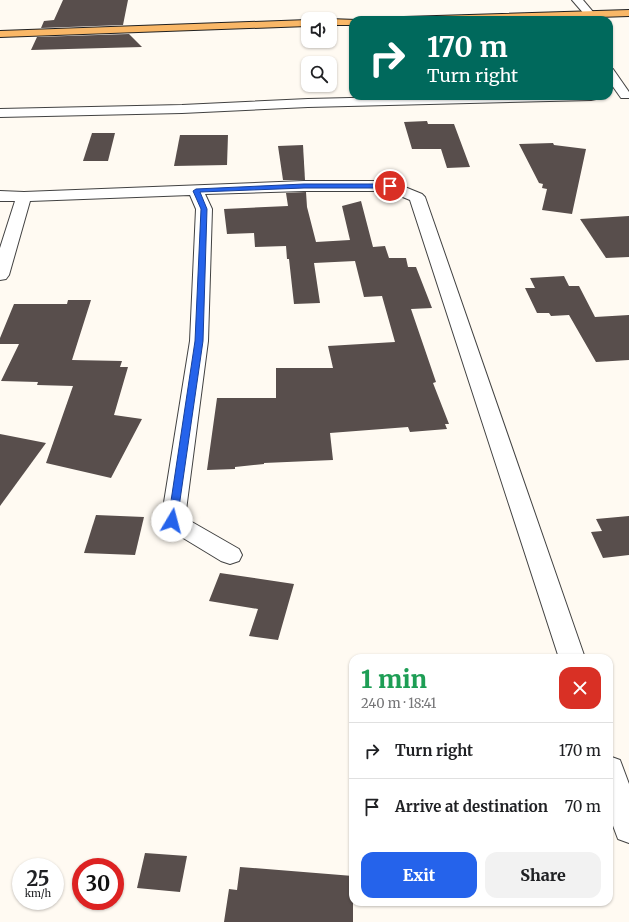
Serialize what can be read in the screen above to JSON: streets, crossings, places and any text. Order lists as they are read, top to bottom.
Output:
{
  "page": {
    "turn": ["170 m", "Turn right"],
    "heading": ["1 min", "240 m · 18:41"],
    "list": [
      {
        "name": "Turn right",
        "value": "170 m"
      },
      {
        "name": "Arrive at destination",
        "value": "70 m"
      }
    ],
    "buttons": ["Exit", "Share"],
    "speed": "25 km/h",
    "limit": "30"
  }
}
